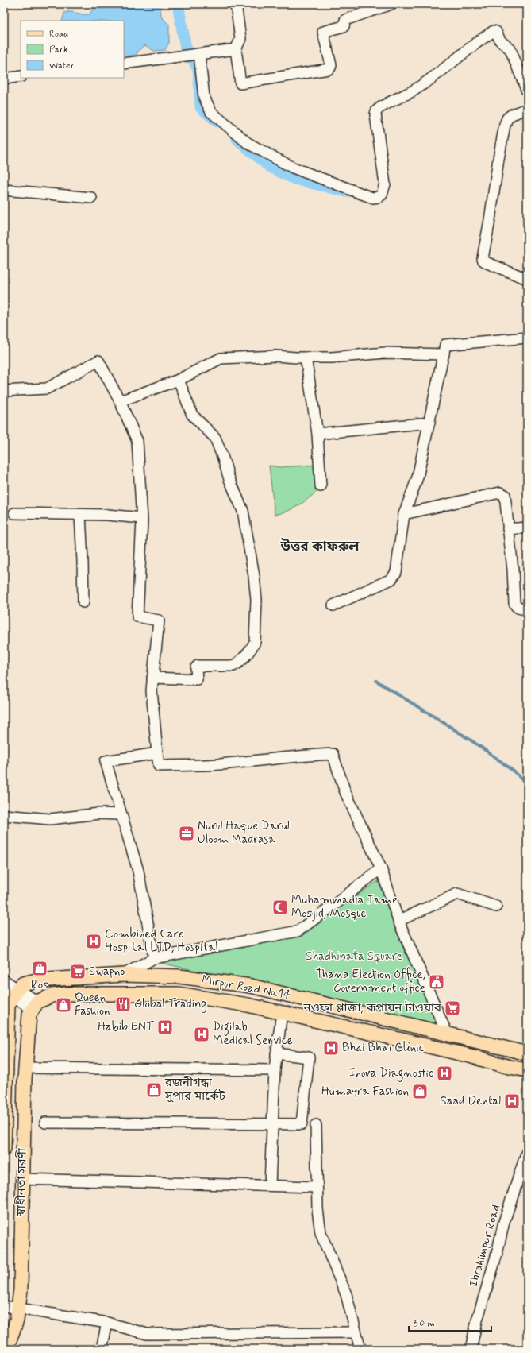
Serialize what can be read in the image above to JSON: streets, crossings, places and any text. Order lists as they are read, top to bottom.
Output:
{
  "streets": {
    "main road": ["Mirpur Road No.14", "স্বাধীনতা সরণী"],
    "street": ["Ibrahimpur Road"]
  },
  "crossings": [
    ["Mirpur Road No.14", "স্বাধীনতা সরণী"]
  ],
  "districts": ["উত্তর কাফরুল"],
  "parks": ["Shadhinata Square"],
  "places": {
    "office": ["Nurul Haque Darul Uloom Madrasa"],
    "mosque": ["Muhammadia Jame Mosjid, Mosque"],
    "hospital": [
      "Combined Care Hospital LTD, Hospital",
      "Habib ENT",
      "Digilab Medical Service",
      "Bhai Bhai Clinic",
      "Inova Diagnostic",
      "Saad Dental"
    ],
    "shop": [
      "Ros",
      "Queen Fashion",
      "রজনীগন্ধা সুপার মার্কেট",
      "Humayra Fashion"
    ],
    "supermarket": ["Swapno", "নওফা প্লাজা, রূপায়ন টাওয়ার"],
    "public building": ["Thana Election Office, Government office"],
    "restaurant": ["Global Trading"]
  },
  "legend": ["Road", "Park", "Water"],
  "scale_bar": "50 m"
}
